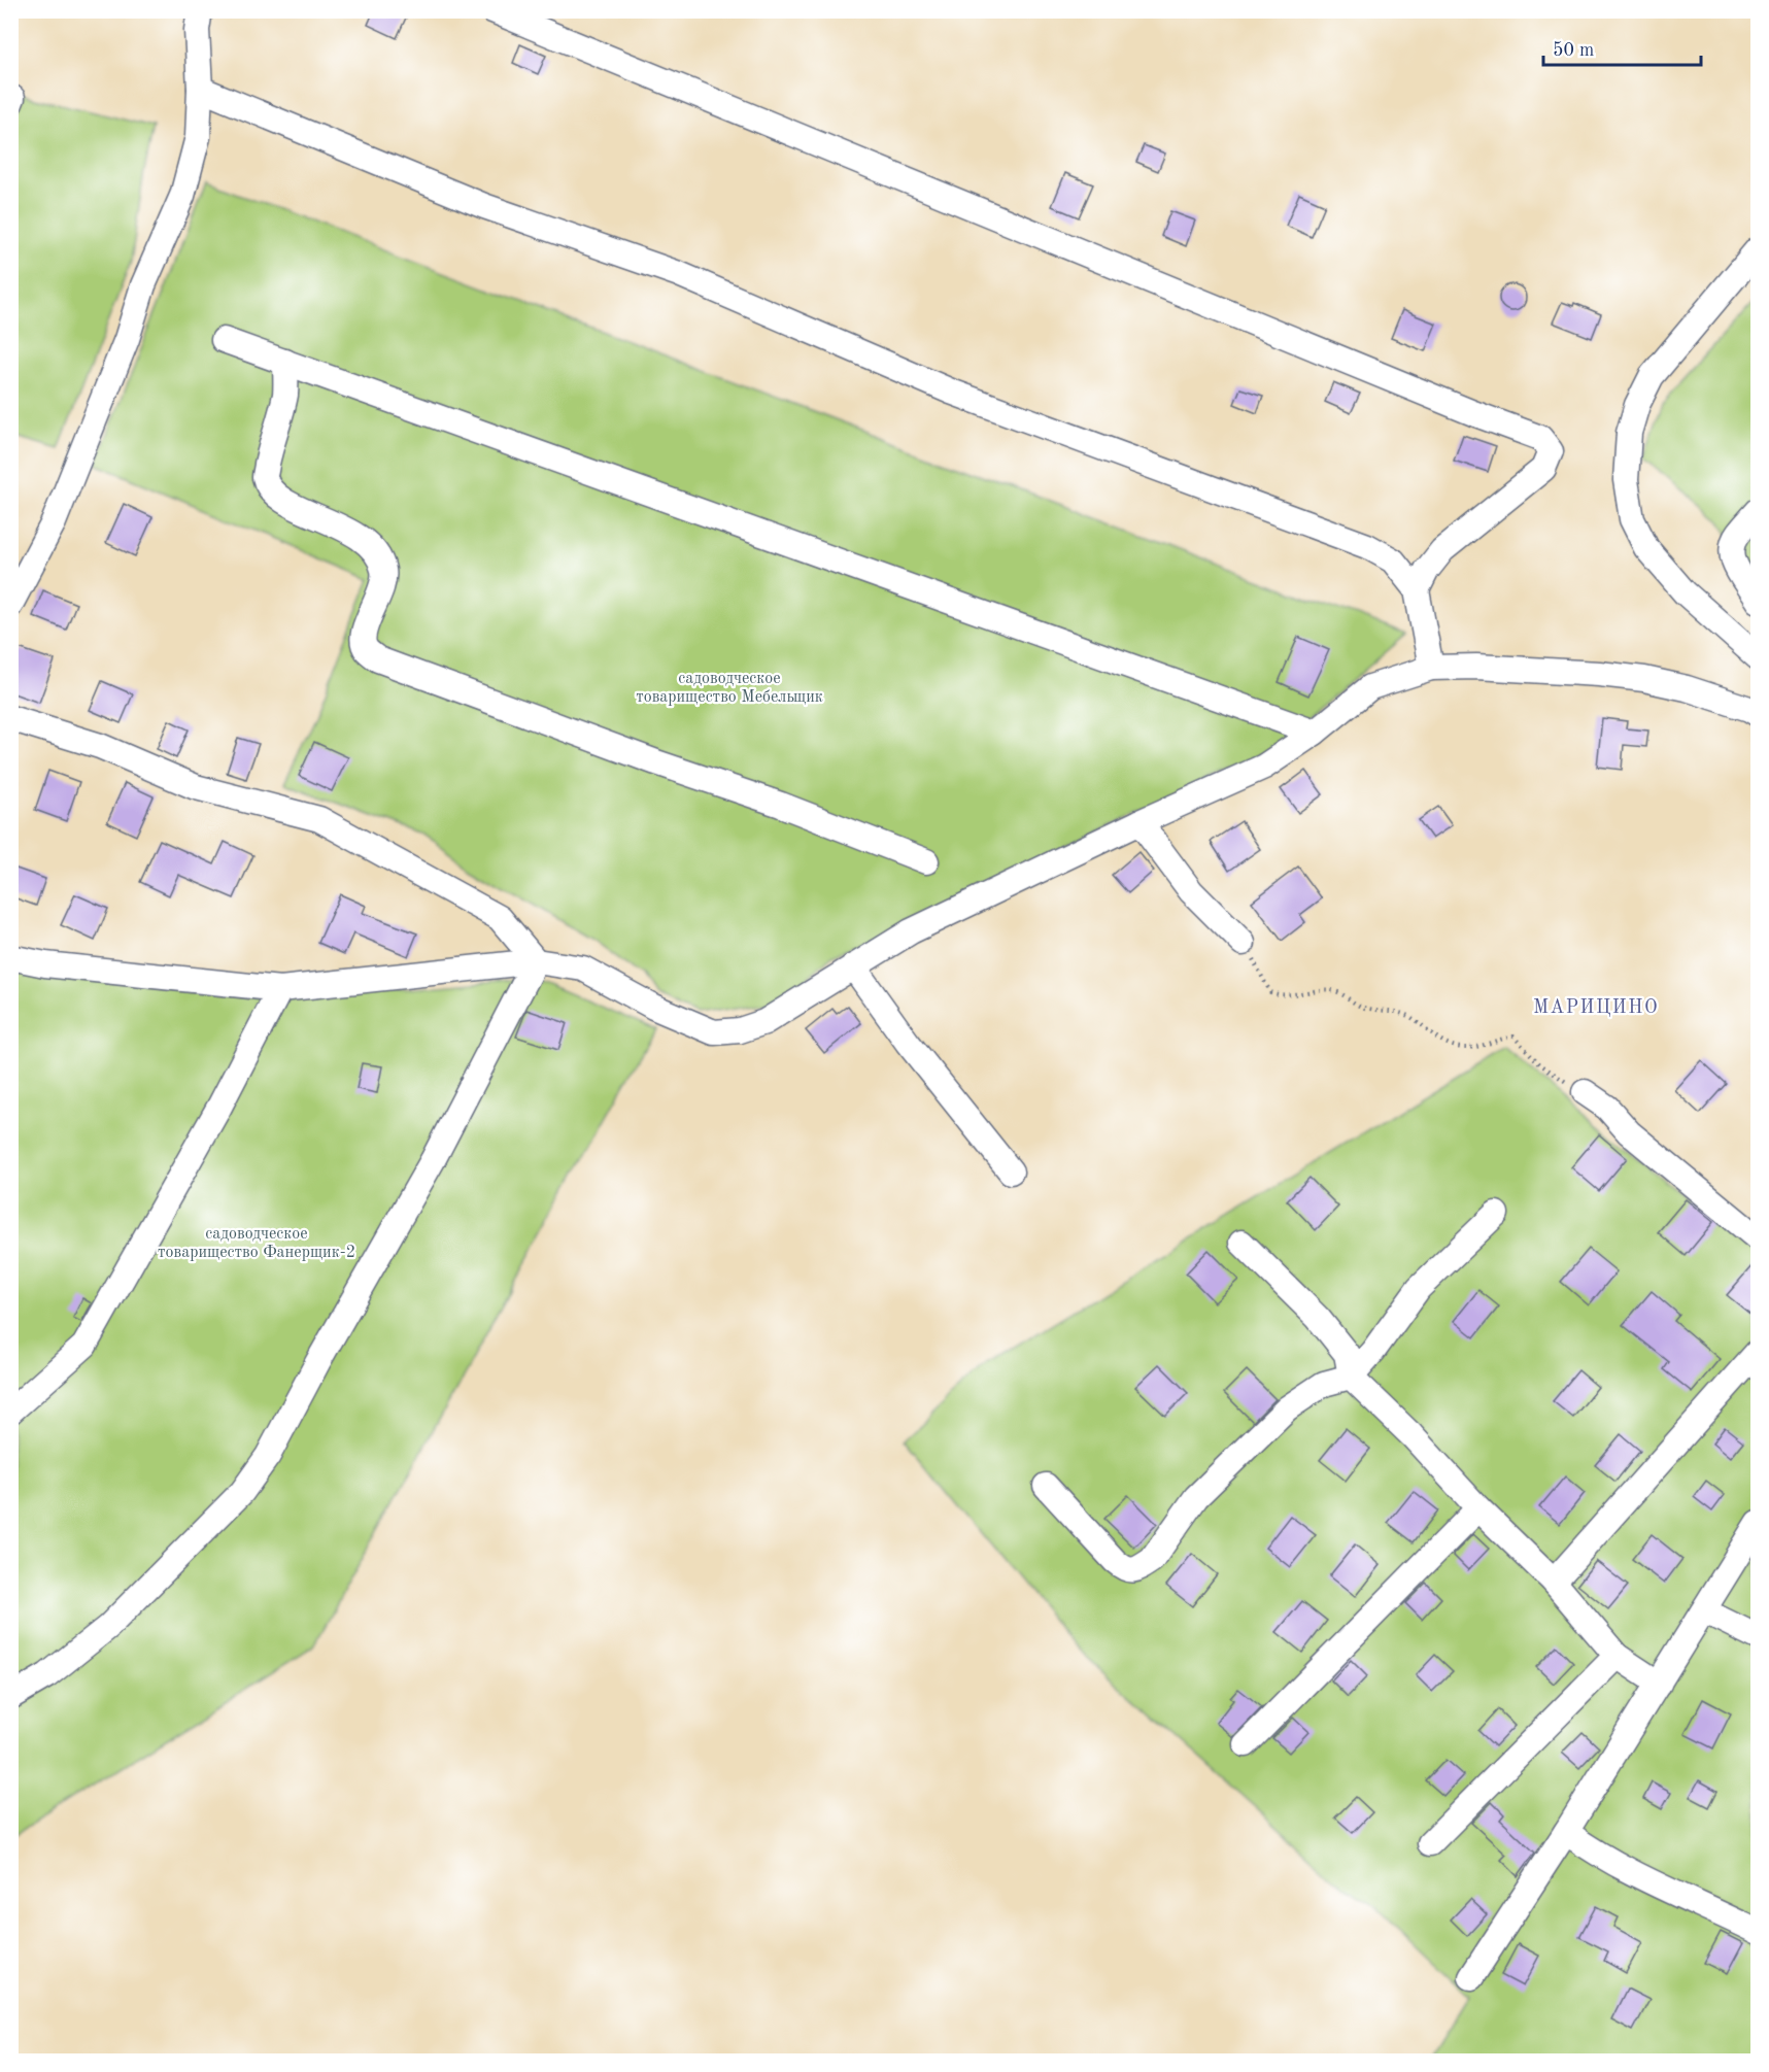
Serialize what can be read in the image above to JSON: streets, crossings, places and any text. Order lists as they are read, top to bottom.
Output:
{
  "districts": ["МАРИЦИНО"],
  "parks": ["садоводческое товарищество Мебельщик", "садоводческое товарищество Фанерщик-2"],
  "scale_bar": "50 m"
}
